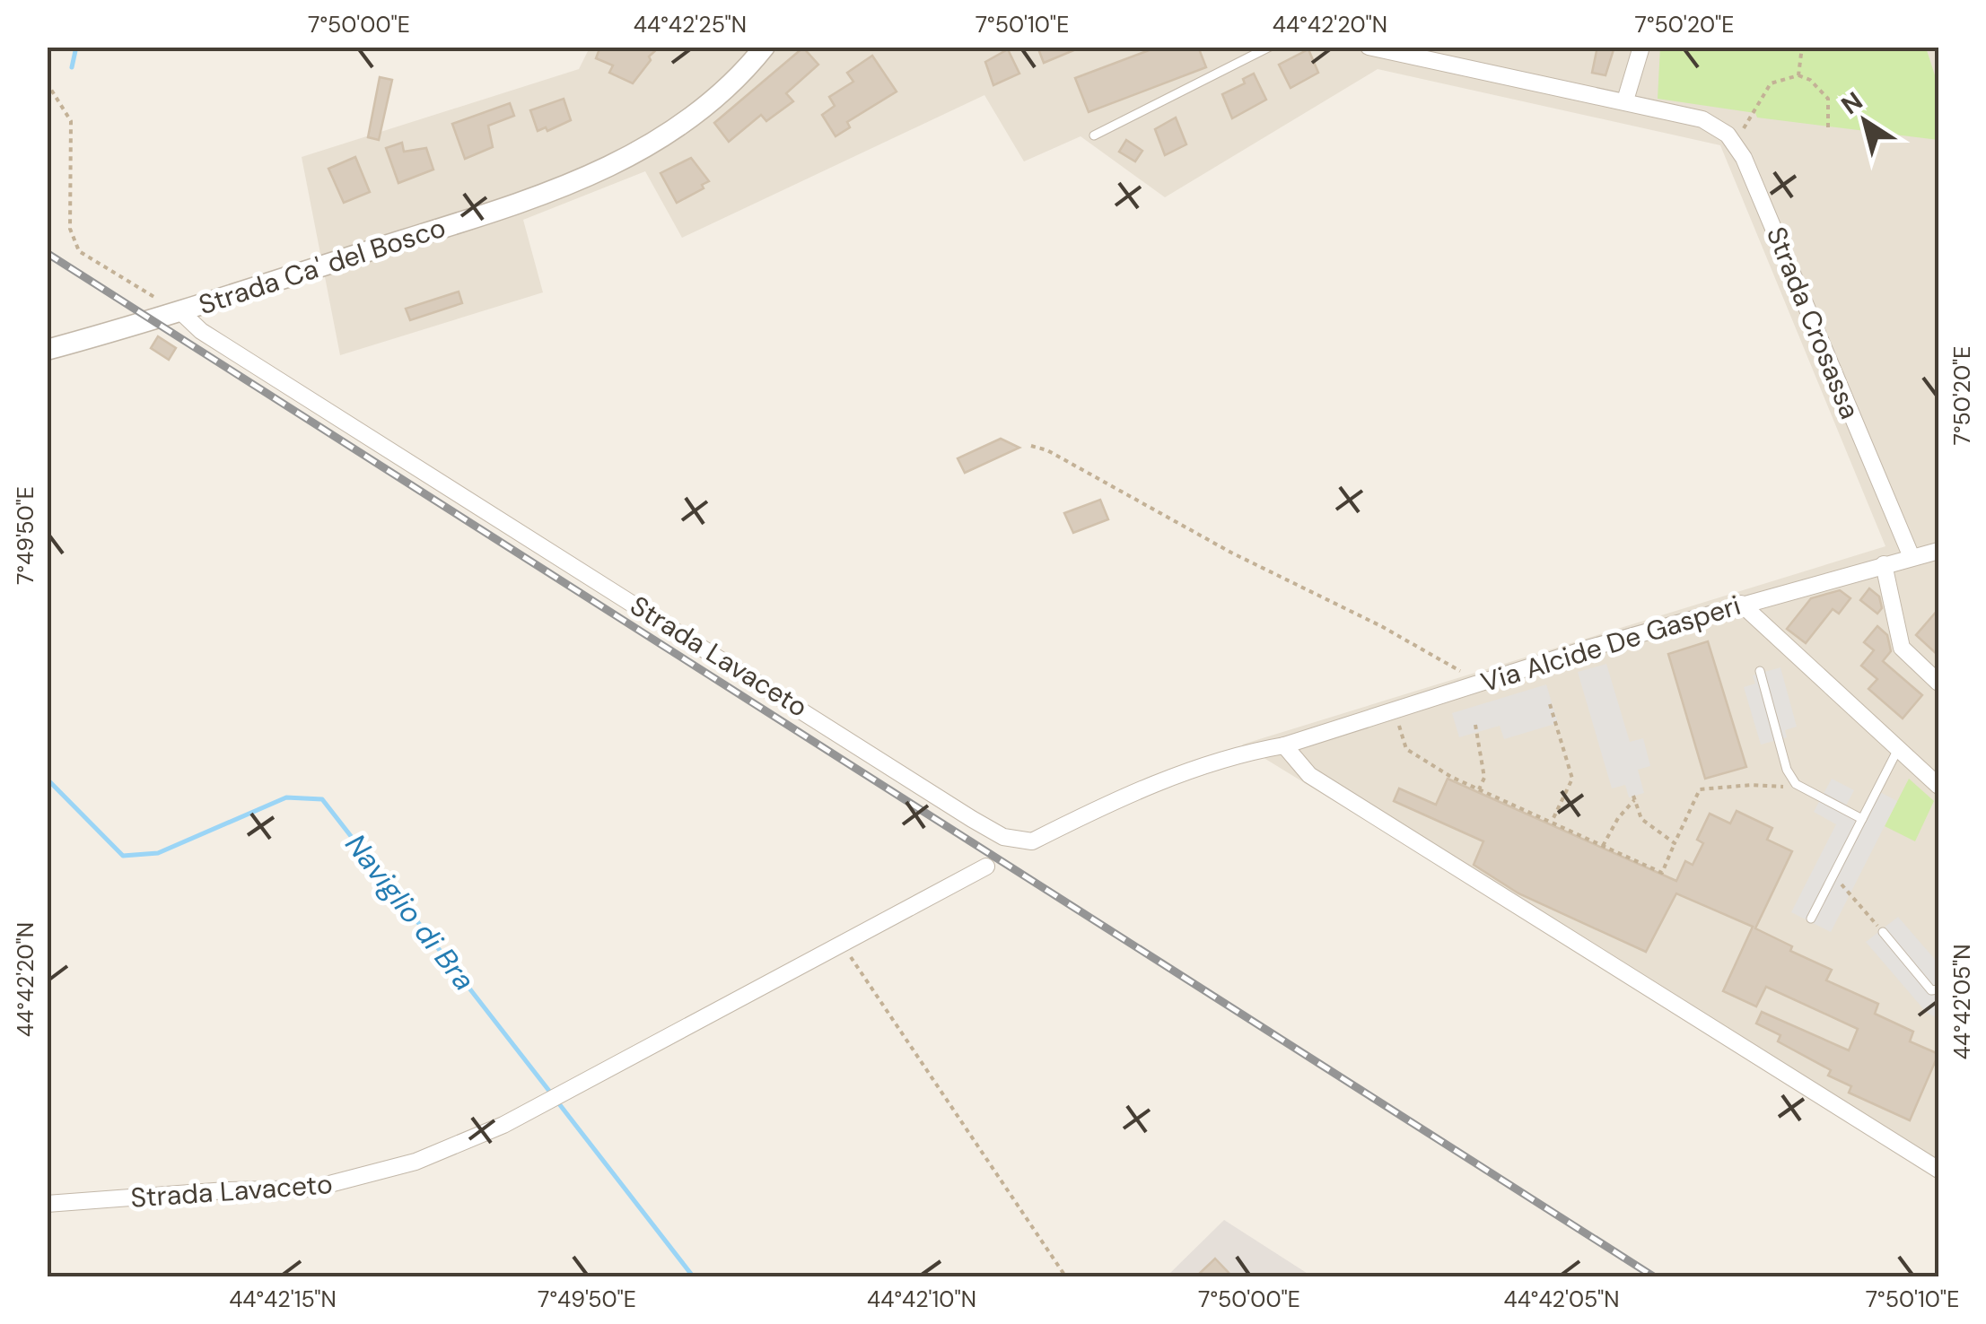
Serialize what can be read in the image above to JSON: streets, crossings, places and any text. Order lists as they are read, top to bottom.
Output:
{
  "streets": {
    "street": [
      "Strada Ca' del Bosco",
      "Strada Crosassa",
      "Via Alcide De Gasperi",
      "Strada Lavaceto"
    ]
  },
  "crossings": [
    ["Strada Ca' del Bosco", "Strada Lavaceto"],
    ["Strada Crosassa", "Via Alcide De Gasperi"],
    ["Via Alcide De Gasperi", "Strada Lavaceto"]
  ],
  "water": ["Naviglio di Bra"],
  "north": "top left",
  "coordinates": [
    "7°50'00\"E",
    "44°42'25\"N",
    "7°50'10\"E",
    "44°42'20\"N",
    "7°50'20\"E",
    "7°49'50\"E",
    "44°42'05\"N",
    "44°42'15\"N",
    "44°42'10\"N"
  ]
}
